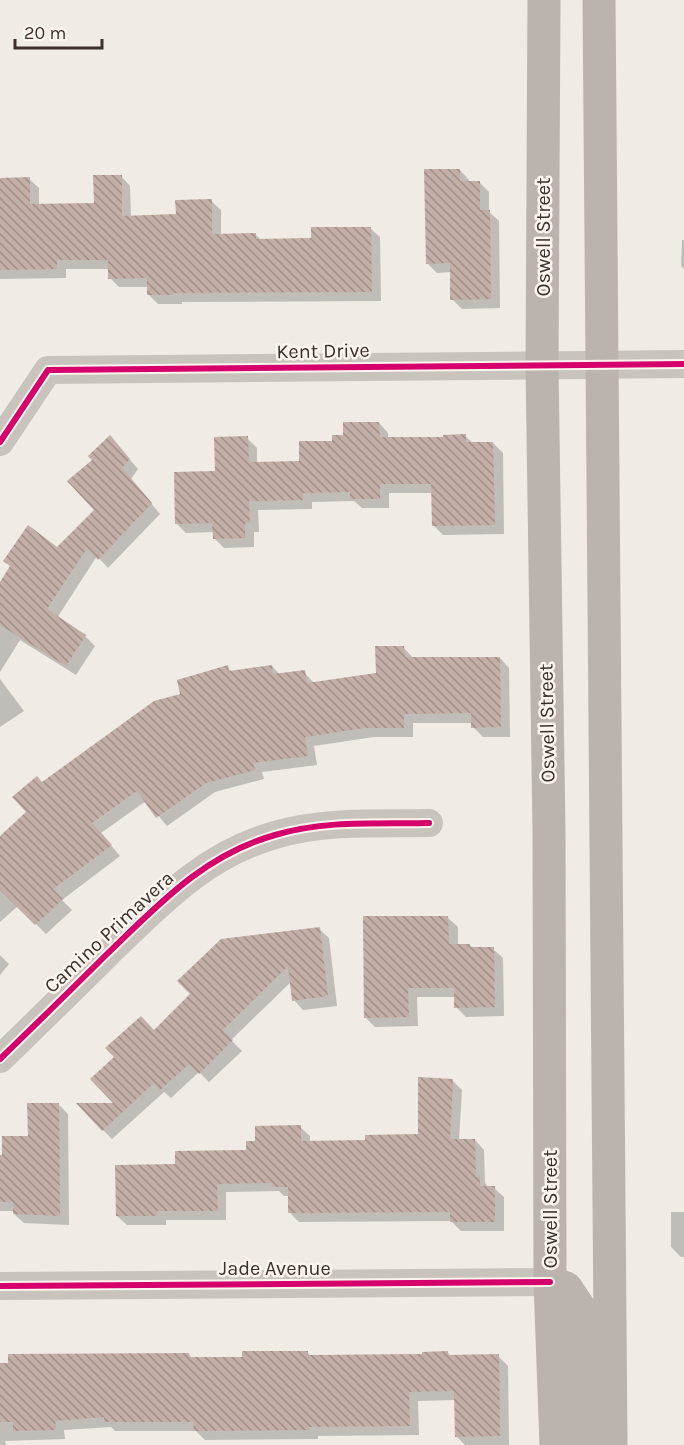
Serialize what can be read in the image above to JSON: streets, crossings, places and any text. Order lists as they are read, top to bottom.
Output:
{
  "streets": {
    "main road": ["Oswell Street"],
    "street": ["Kent Drive", "Camino Primavera", "Jade Avenue"]
  },
  "crossings": [
    ["Oswell Street", "Kent Drive"],
    ["Oswell Street", "Jade Avenue"]
  ],
  "scale_bar": "20 m"
}
